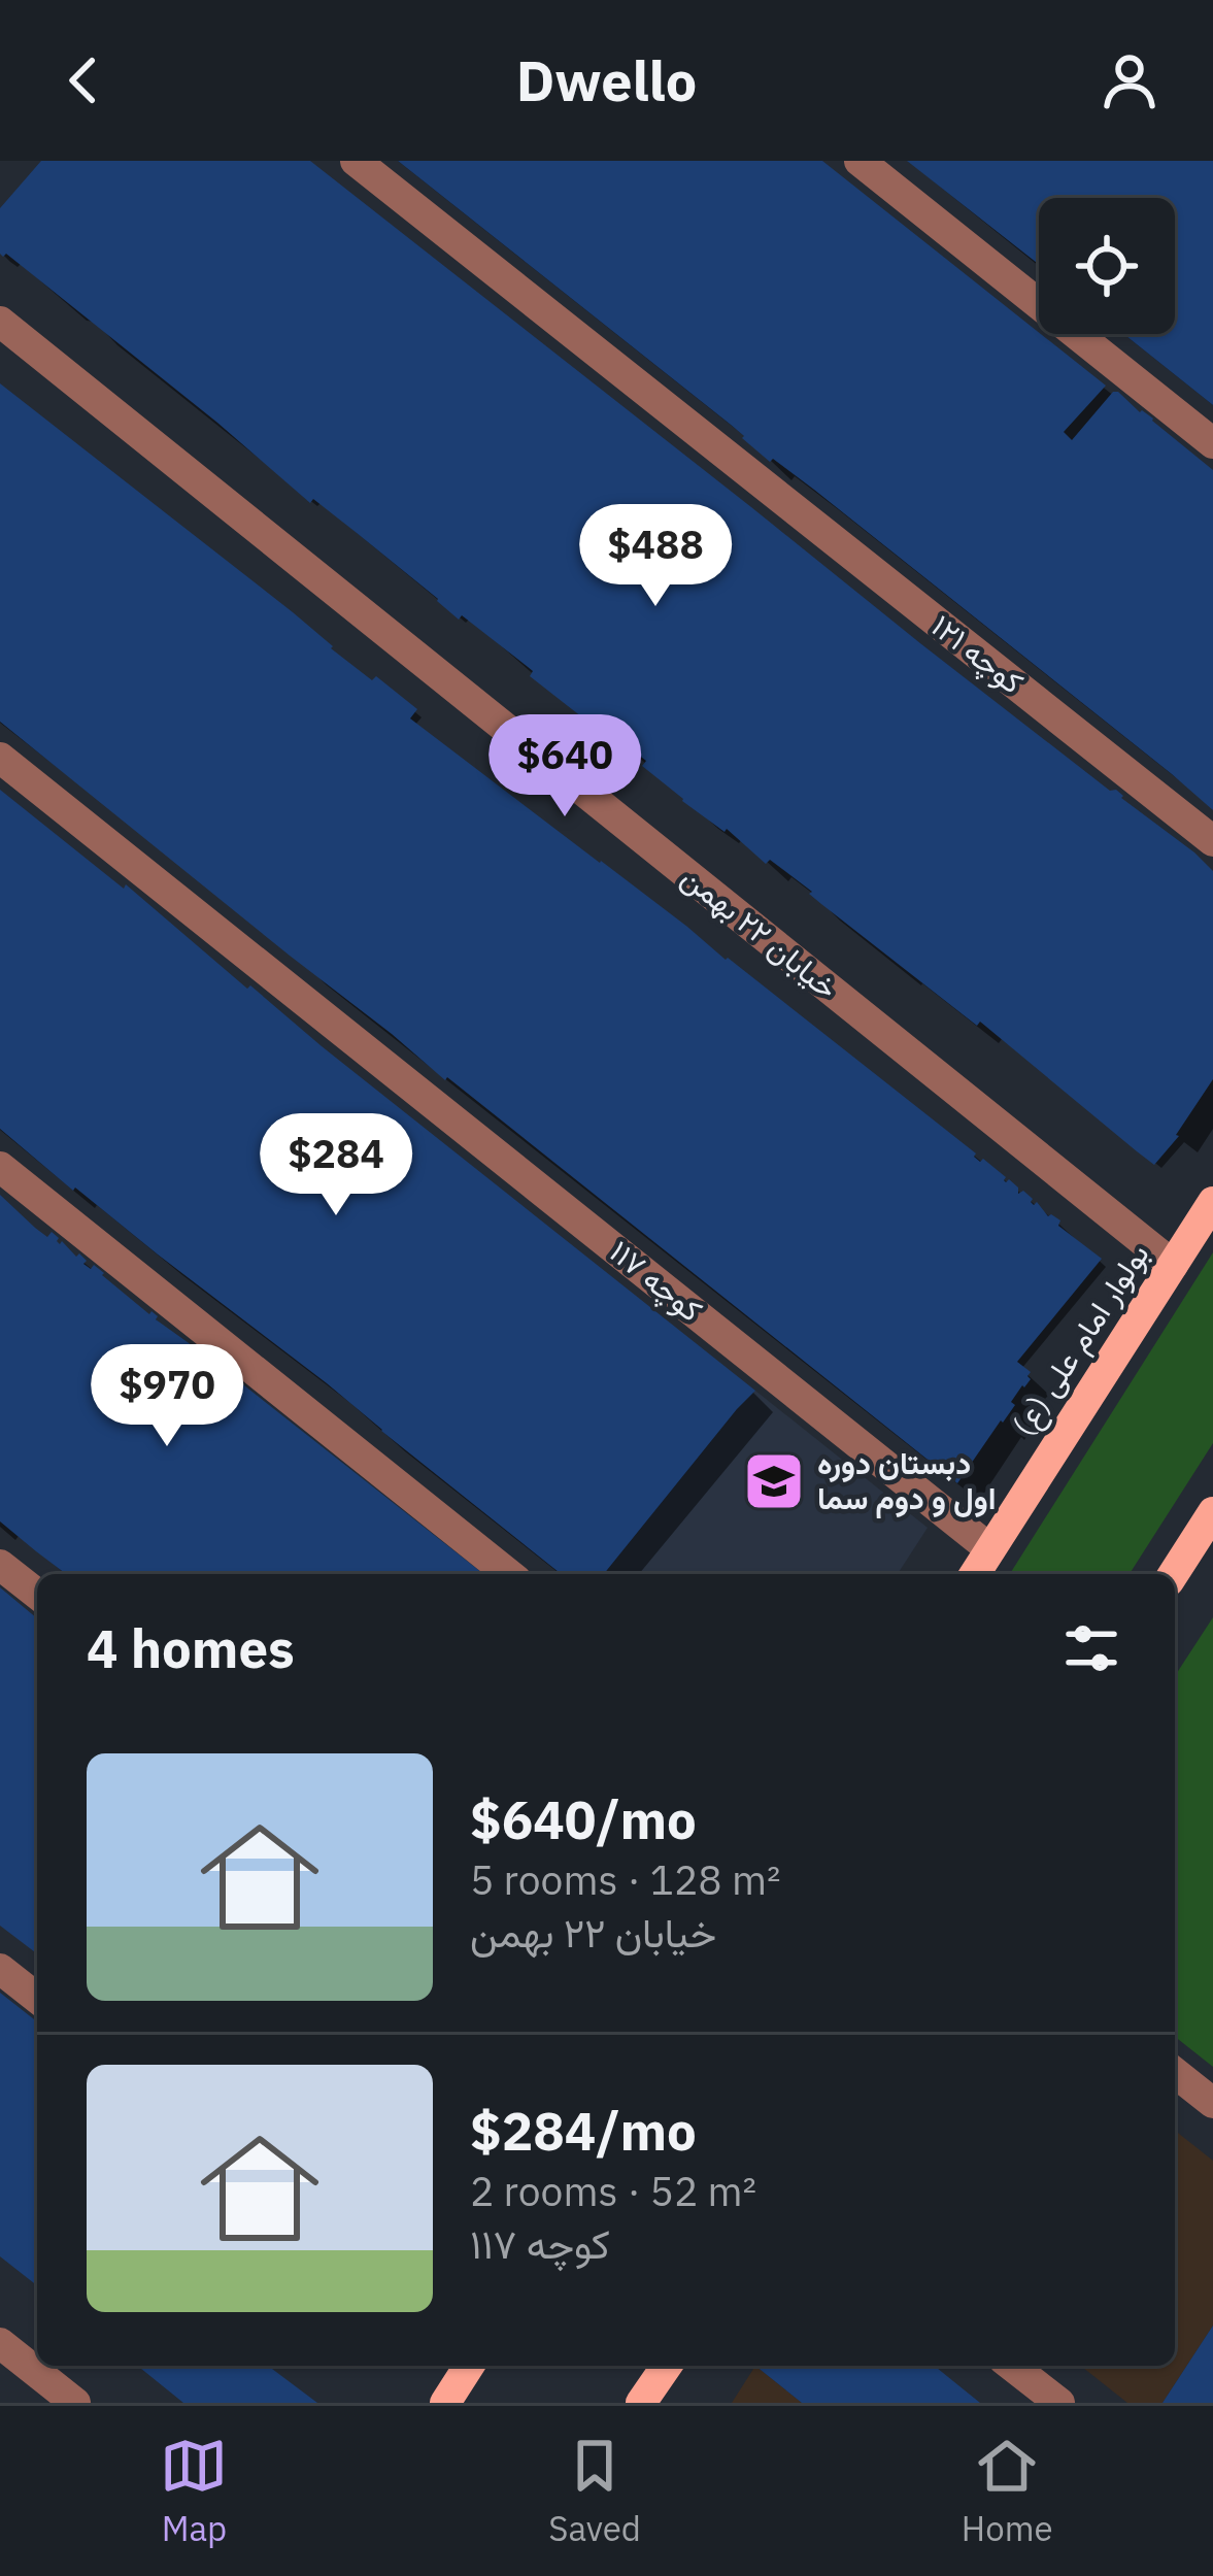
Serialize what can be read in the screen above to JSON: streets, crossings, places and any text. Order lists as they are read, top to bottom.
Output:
{
  "streets": {
    "main road": ["بولوار امام علی (ع)"],
    "street": ["کوچه ۱۲۱", "خیابان ۲۲ بهمن", "کوچه ۱۱۷"]
  },
  "crossings": [
    ["خیابان ۲۲ بهمن", "بولوار امام علی (ع)"],
    ["کوچه ۱۱۷", "بولوار امام علی (ع)"]
  ],
  "places": {
    "school or university": ["دبستان دوره اول و دوم سما"]
  },
  "page": {
    "header": "Dwello",
    "price": [
      "$488",
      "$640",
      "$284",
      "$970"
    ],
    "heading": "4 homes",
    "list": [
      {
        "name": "$640/mo",
        "note": "5 rooms · 128 m² · خیابان ۲۲ بهمن"
      },
      {
        "name": "$284/mo",
        "note": "2 rooms · 52 m² · کوچه ۱۱۷"
      }
    ],
    "tabs": ["Map", "Saved", "Home"]
  }
}
